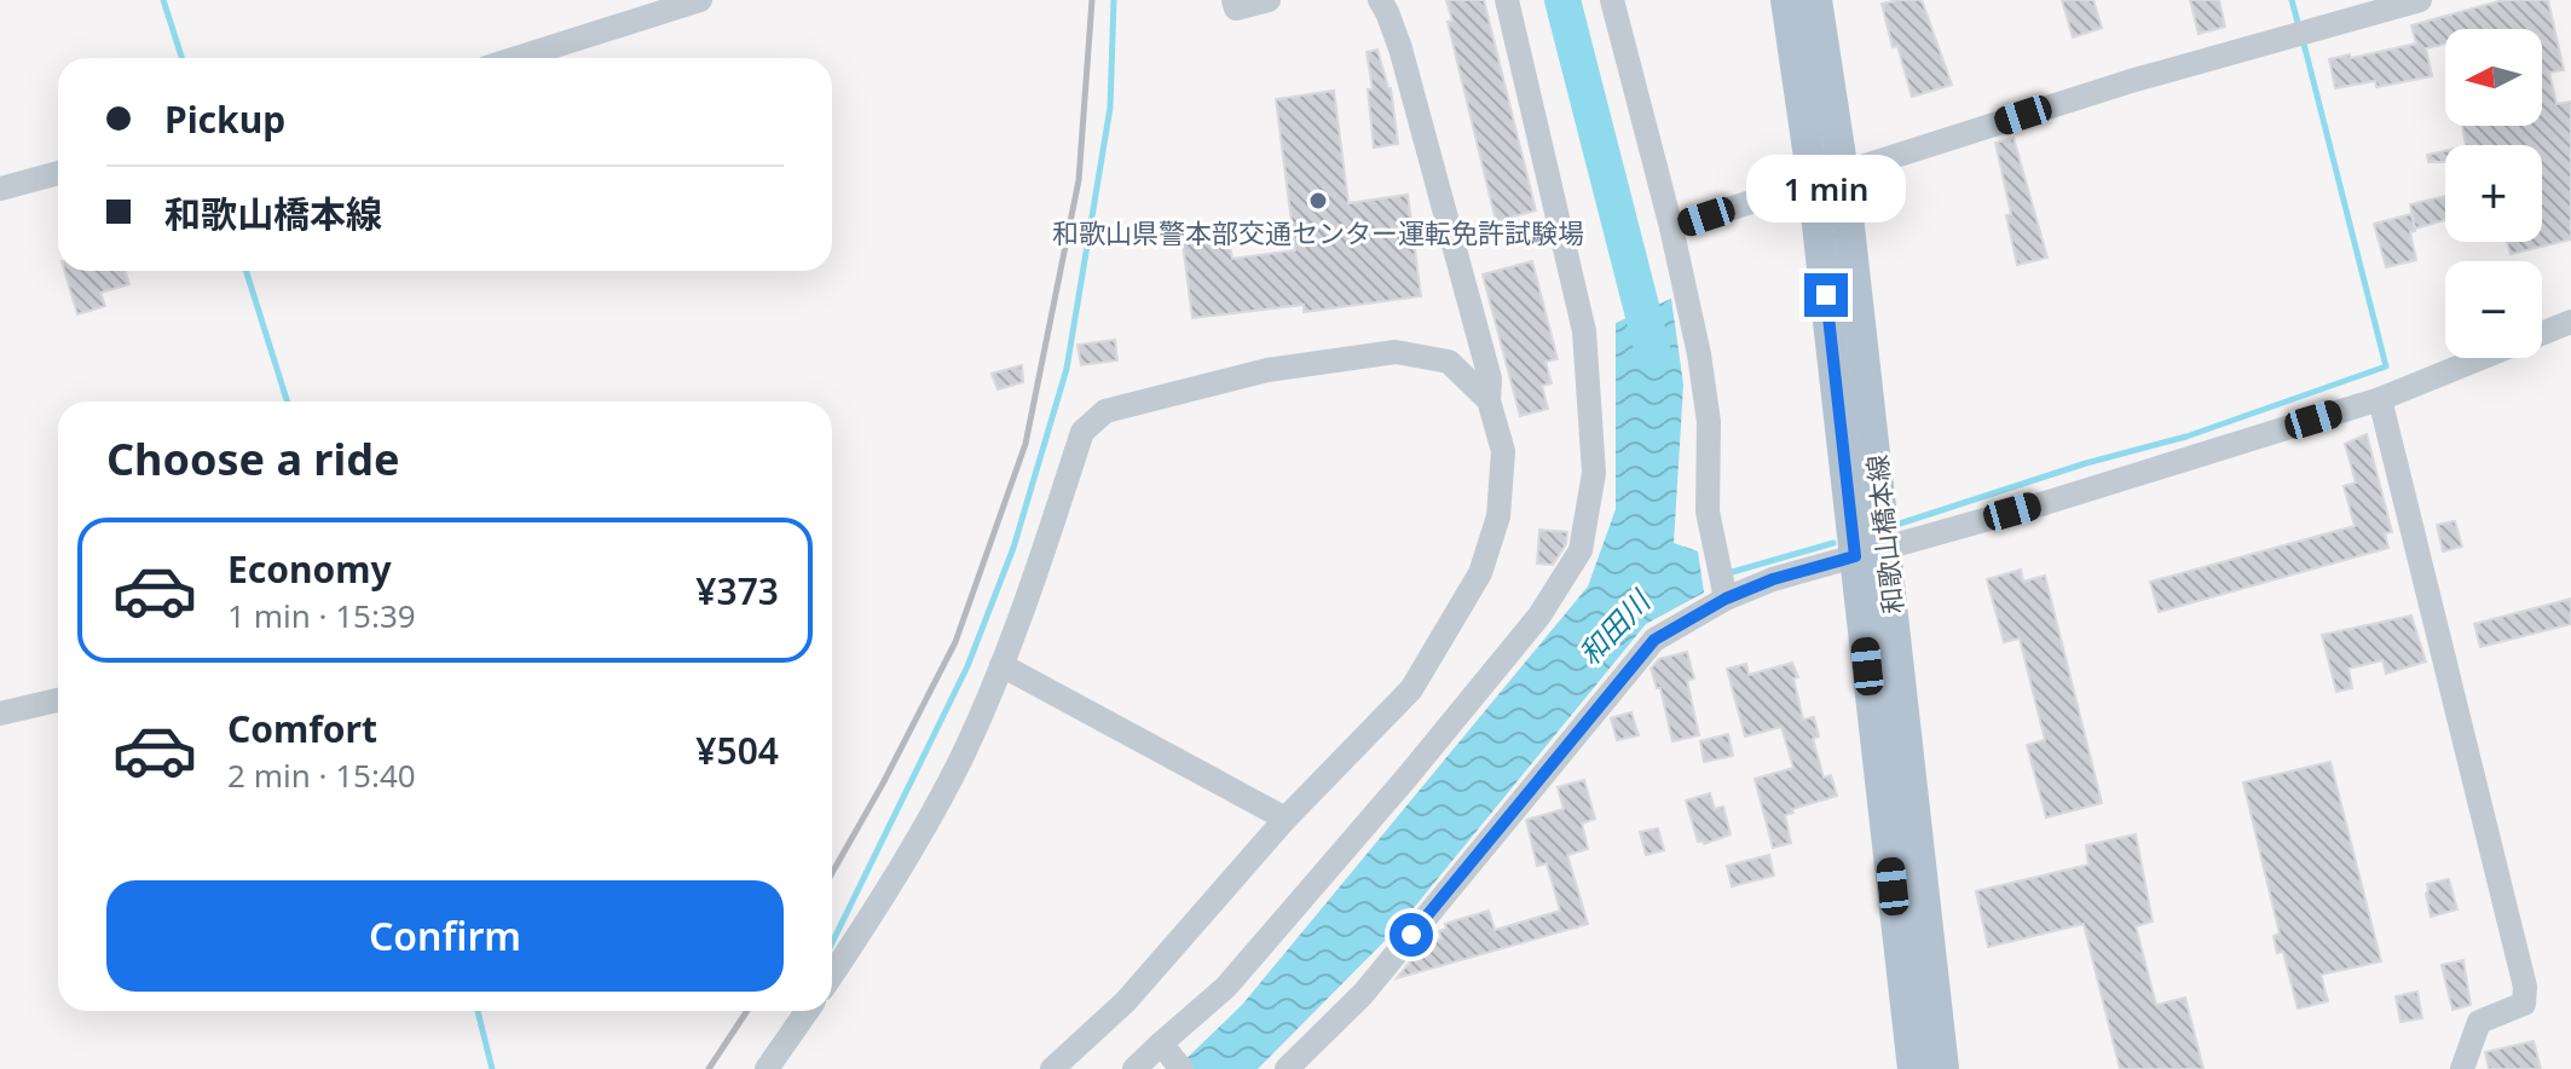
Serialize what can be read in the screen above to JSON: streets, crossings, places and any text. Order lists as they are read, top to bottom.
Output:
{
  "streets": {
    "main road": ["和歌山橋本線"]
  },
  "water": ["和田川"],
  "places": ["和歌山県警本部交通センター運転免許試験場"],
  "north": "left",
  "page": {
    "map_buttons": ["+", "−"],
    "banner": ["Pickup", "和歌山橋本線"],
    "bubble": "1 min",
    "heading": "Choose a ride",
    "list": [
      {
        "name": "Economy",
        "note": "1 min · 15:39",
        "value": "¥373"
      },
      {
        "name": "Comfort",
        "note": "2 min · 15:40",
        "value": "¥504"
      }
    ],
    "buttons": "Confirm"
  }
}
